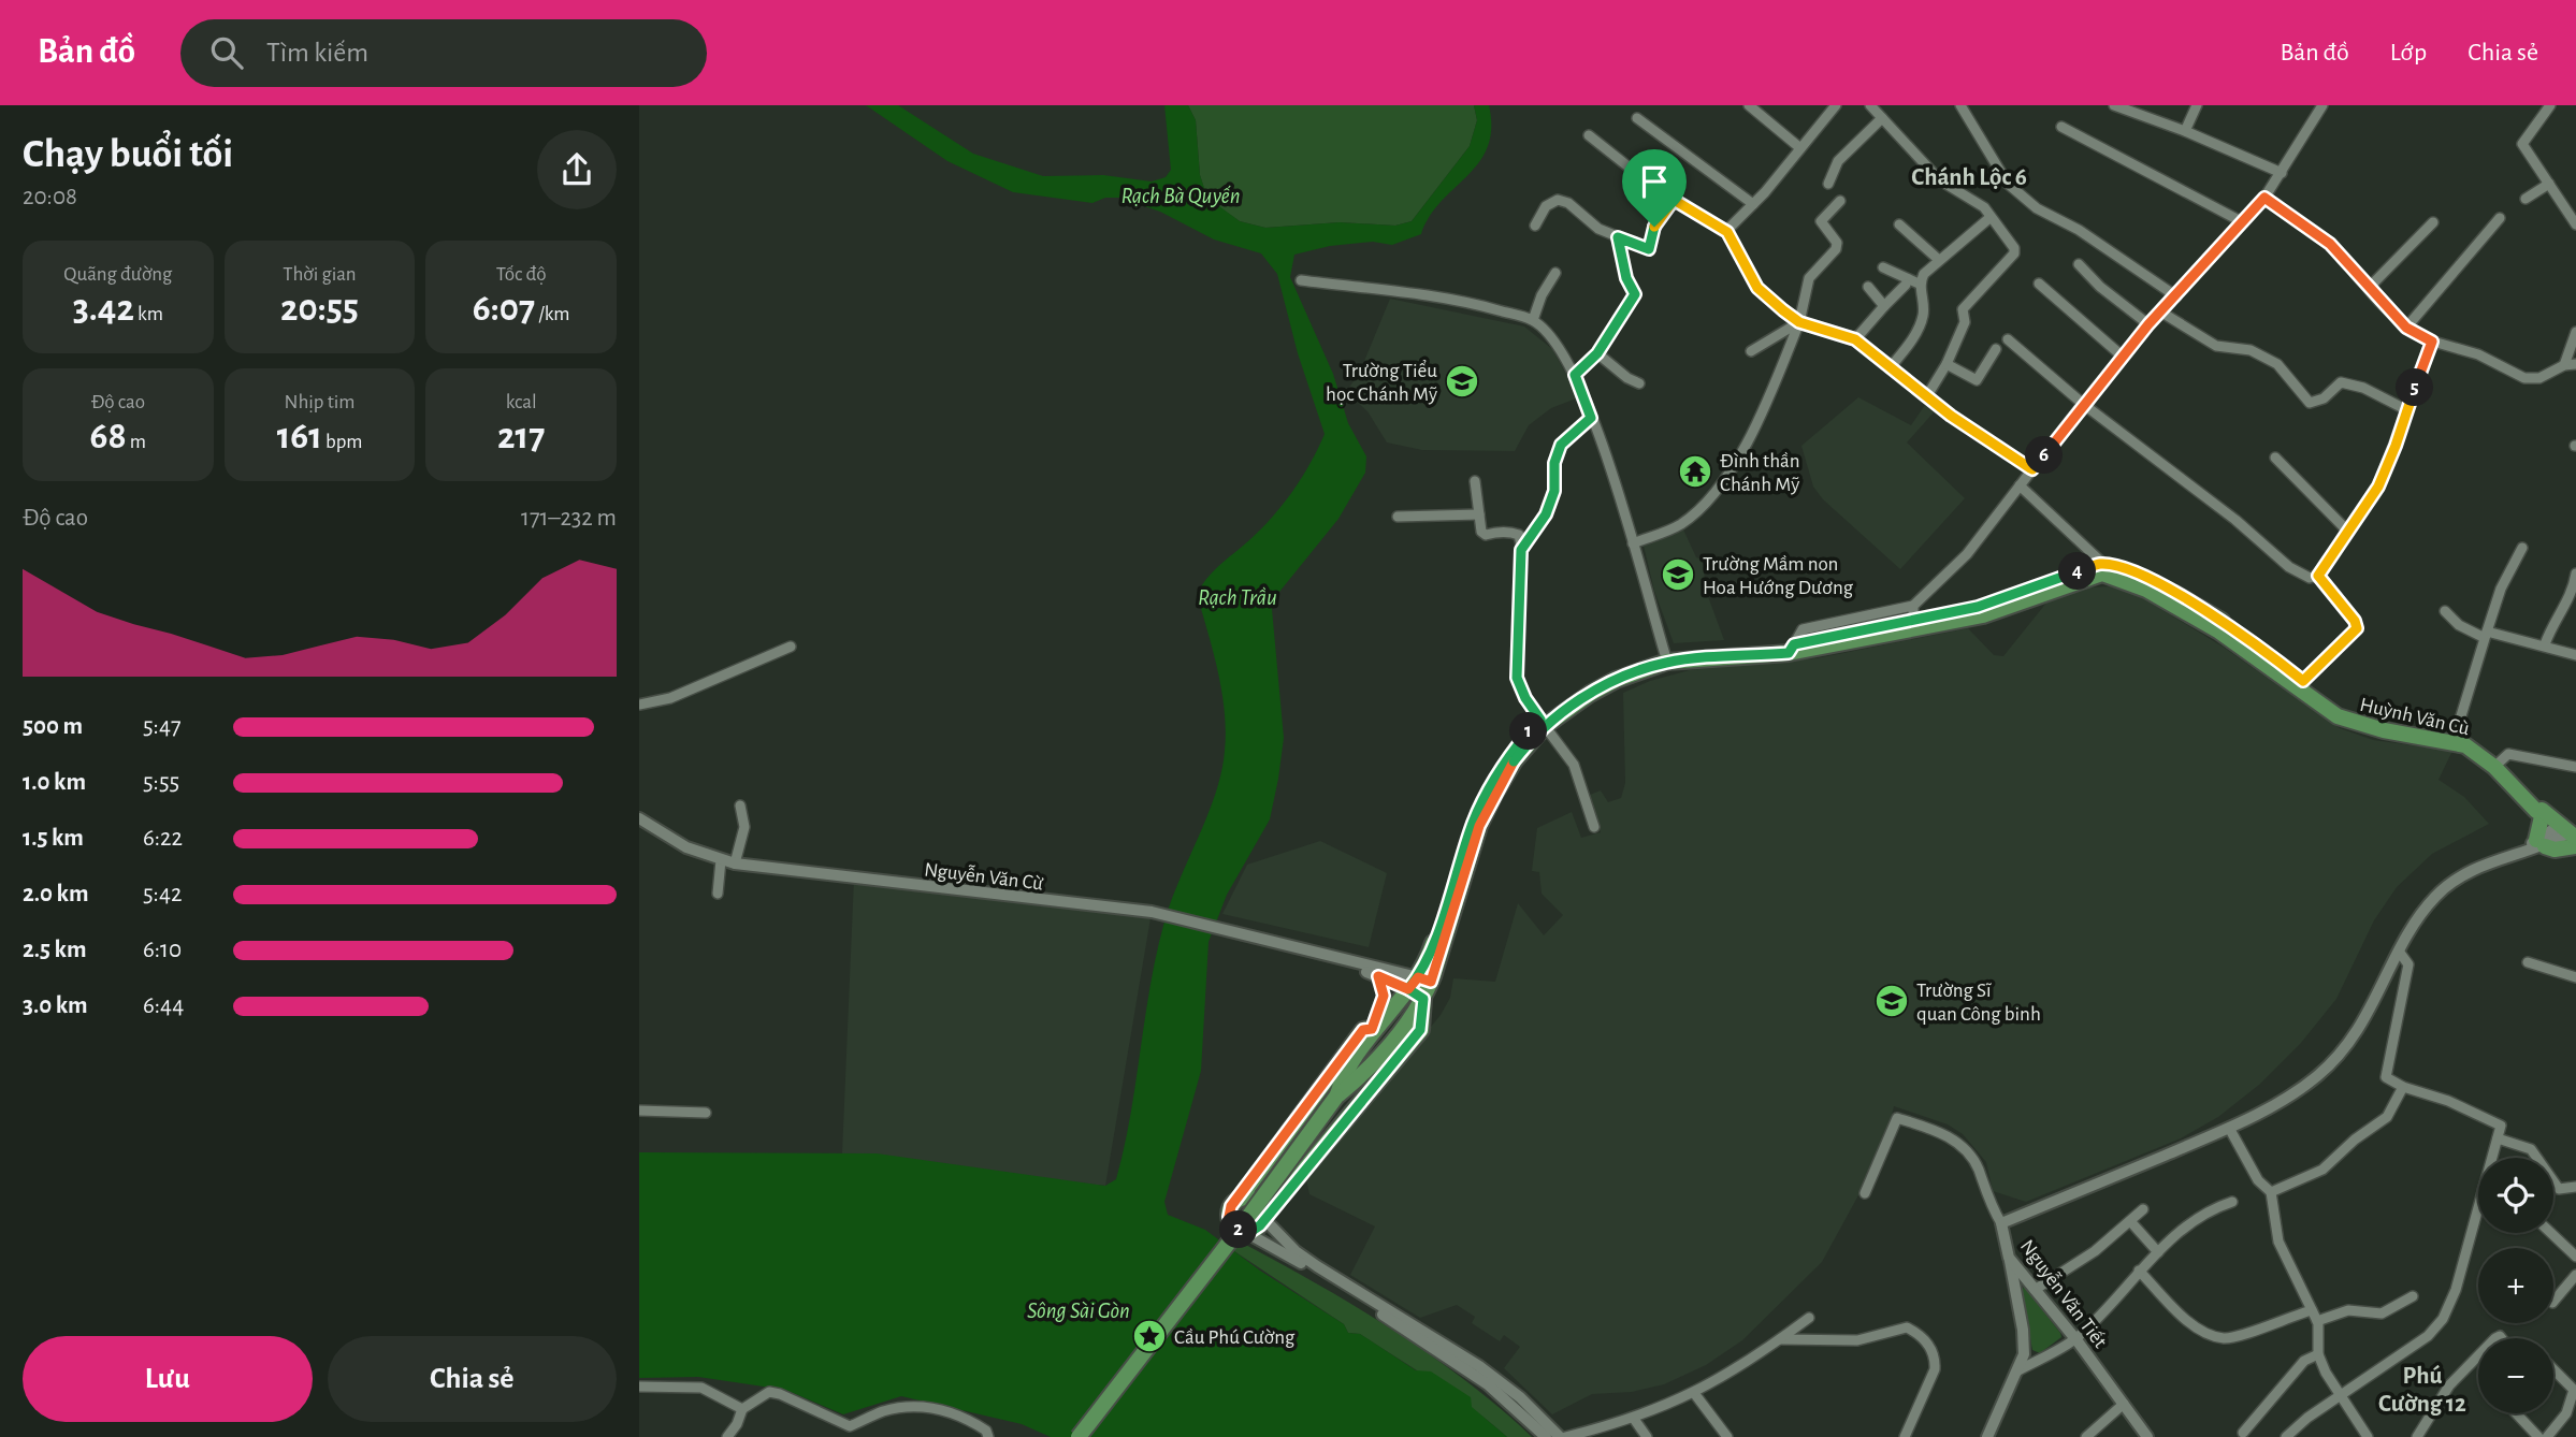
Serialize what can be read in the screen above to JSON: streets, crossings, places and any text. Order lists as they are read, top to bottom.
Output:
{
  "streets": {
    "main road": ["Huỳnh Văn Cù"],
    "street": ["Nguyễn Văn Cừ", "Nguyễn Văn Tiết"]
  },
  "districts": ["Chánh Lộc 6", "Phú Cường 12"],
  "water": ["Rạch Bà Quyến", "Rạch Trầu", "Sông Sài Gòn"],
  "places": {
    "school or university": ["Trường Tiểu học Chánh Mỹ", "Trường Mầm non Hoa Hướng Dương", "Trường Sĩ quan Công binh"],
    "temple": ["Đình thần Chánh Mỹ"],
    "place": ["Cầu Phú Cường"]
  },
  "page": {
    "header": "Bản đồ",
    "search": "Tìm kiếm",
    "nav": ["Bản đồ", "Lớp", "Chia sẻ"],
    "heading": ["Chạy buổi tối", "20:08"],
    "stats": [
      ["Quãng đường", "3.42 km"],
      ["Thời gian", "20:55"],
      ["Tốc độ", "6:07 /km"],
      ["Độ cao", "68 m"],
      ["Nhịp tim", "161 bpm"],
      ["kcal", "217"]
    ],
    "pins": [
      "5",
      "6",
      "4",
      "1",
      "2"
    ],
    "chart": ["Độ cao", "171–232 m"],
    "list": [
      {
        "name": "500 m",
        "note": "5:47"
      },
      {
        "name": "1.0 km",
        "note": "5:55"
      },
      {
        "name": "1.5 km",
        "note": "6:22"
      },
      {
        "name": "2.0 km",
        "note": "5:42"
      },
      {
        "name": "2.5 km",
        "note": "6:10"
      },
      {
        "name": "3.0 km",
        "note": "6:44"
      }
    ],
    "map_buttons": ["+", "−"],
    "buttons": ["Lưu", "Chia sẻ"]
  }
}
